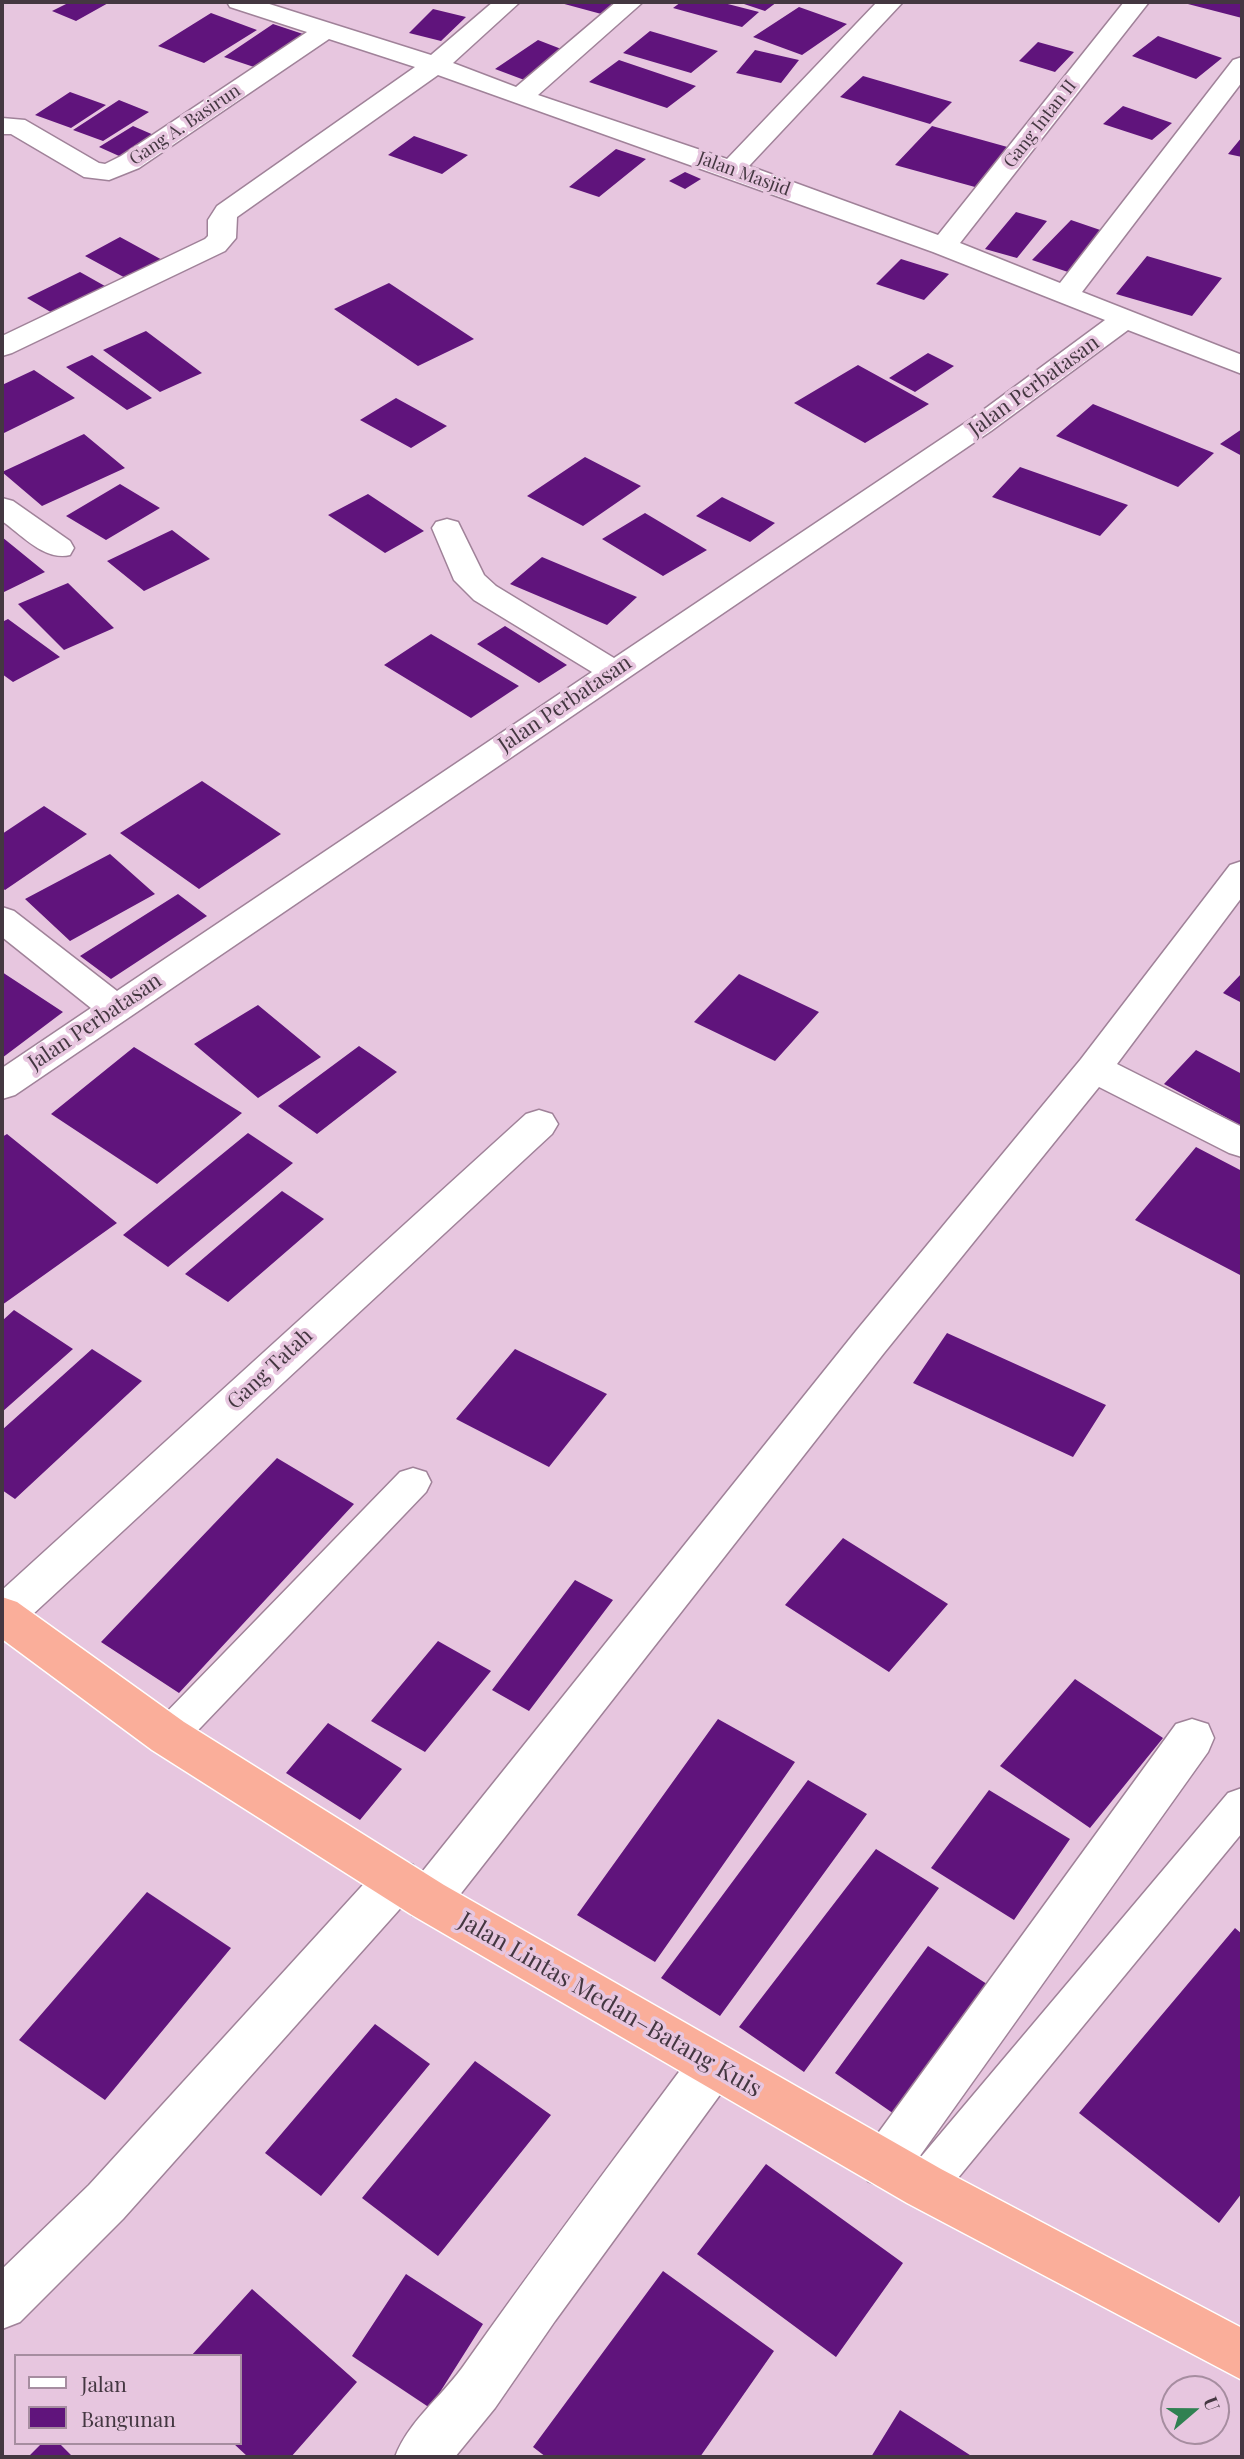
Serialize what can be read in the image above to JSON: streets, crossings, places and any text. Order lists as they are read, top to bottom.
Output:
{
  "streets": {
    "highway": ["Jalan Lintas Medan–Batang Kuis"],
    "street": [
      "Gang Intan II",
      "Gang A. Basirun",
      "Jalan Masjid",
      "Jalan Perbatasan",
      "Gang Tatah"
    ]
  },
  "crossings": [
    ["Gang Intan II", "Jalan Masjid"],
    ["Gang A. Basirun", "Jalan Masjid"],
    ["Jalan Masjid", "Jalan Perbatasan"],
    ["Gang Tatah", "Jalan Lintas Medan–Batang Kuis"]
  ],
  "legend": ["Jalan", "Bangunan"],
  "north": "right"
}
